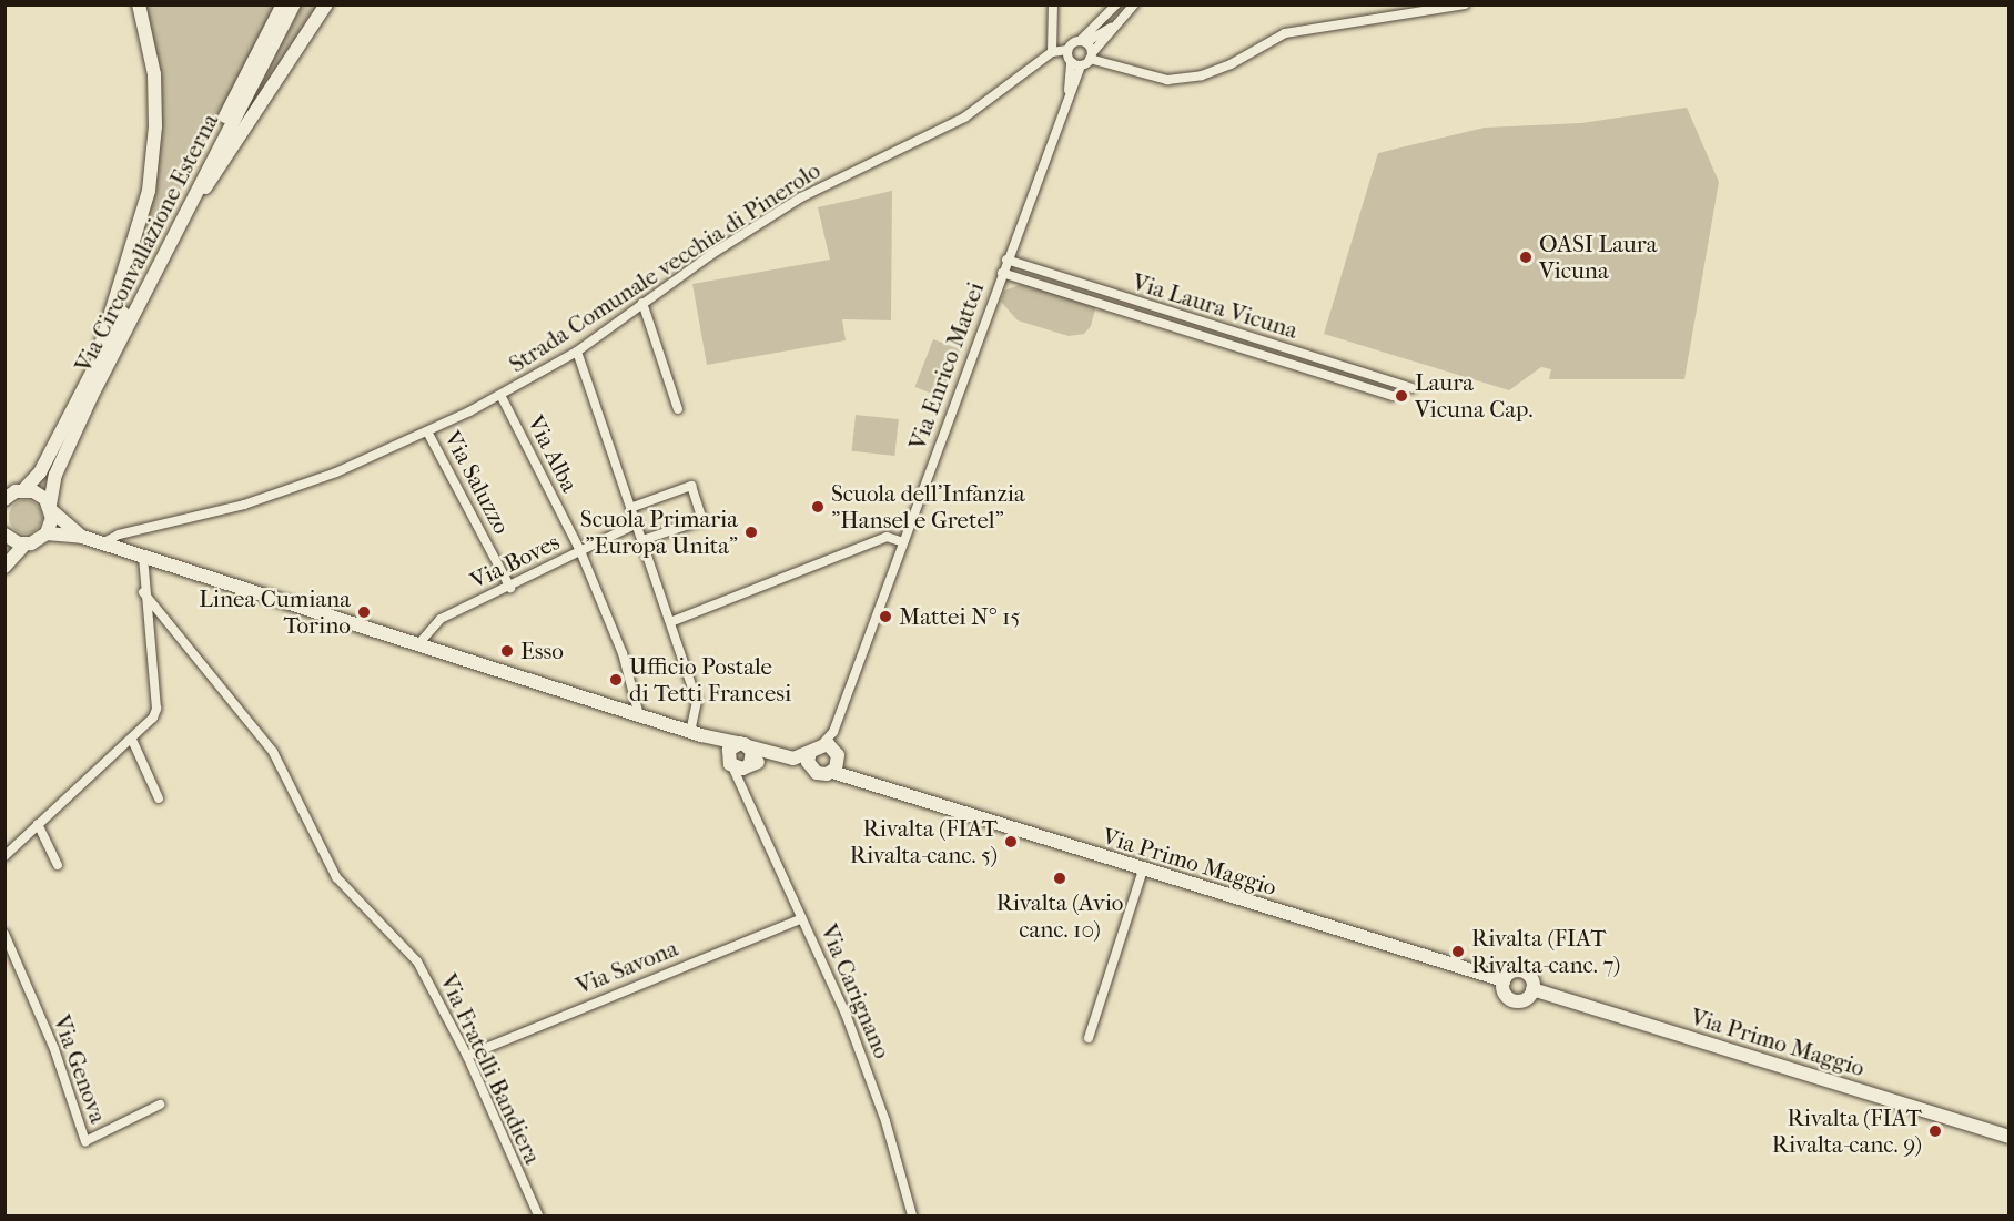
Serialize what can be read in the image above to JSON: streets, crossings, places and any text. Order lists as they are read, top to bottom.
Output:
{
  "streets": {
    "main road": ["Via Circonvallazione Esterna", "Via Primo Maggio"],
    "street": [
      "Strada Comunale vecchia di Pinerolo",
      "Via Laura Vicuna",
      "Via Enrico Mattei",
      "Via Alba",
      "Via Saluzzo",
      "Via Boves",
      "Via Savona",
      "Via Carignano",
      "Via Genova",
      "Via Fratelli Bandiera"
    ]
  },
  "crossings": [
    ["Strada Comunale vecchia di Pinerolo", "Via Alba"],
    ["Strada Comunale vecchia di Pinerolo", "Via Saluzzo"],
    ["Via Laura Vicuna", "Via Enrico Mattei"],
    ["Via Enrico Mattei", "Via Primo Maggio"],
    ["Via Alba", "Via Boves"],
    ["Via Saluzzo", "Via Boves"],
    ["Via Savona", "Via Carignano"],
    ["Via Savona", "Via Fratelli Bandiera"]
  ],
  "places": [
    "OASI Laura Vicuna",
    "Laura Vicuna Cap.",
    "Scuola dell'Infanzia \"Hansel e Gretel\"",
    "Scuola Primaria \"Europa Unita\"",
    "Linea Cumiana Torino",
    "Mattei N° 15",
    "Esso",
    "Ufficio Postale di Tetti Francesi",
    "Rivalta (FIAT Rivalta-canc. 5)",
    "Rivalta (Avio canc. 10)",
    "Rivalta (FIAT Rivalta-canc. 7)",
    "Rivalta (FIAT Rivalta-canc. 9)"
  ]
}
